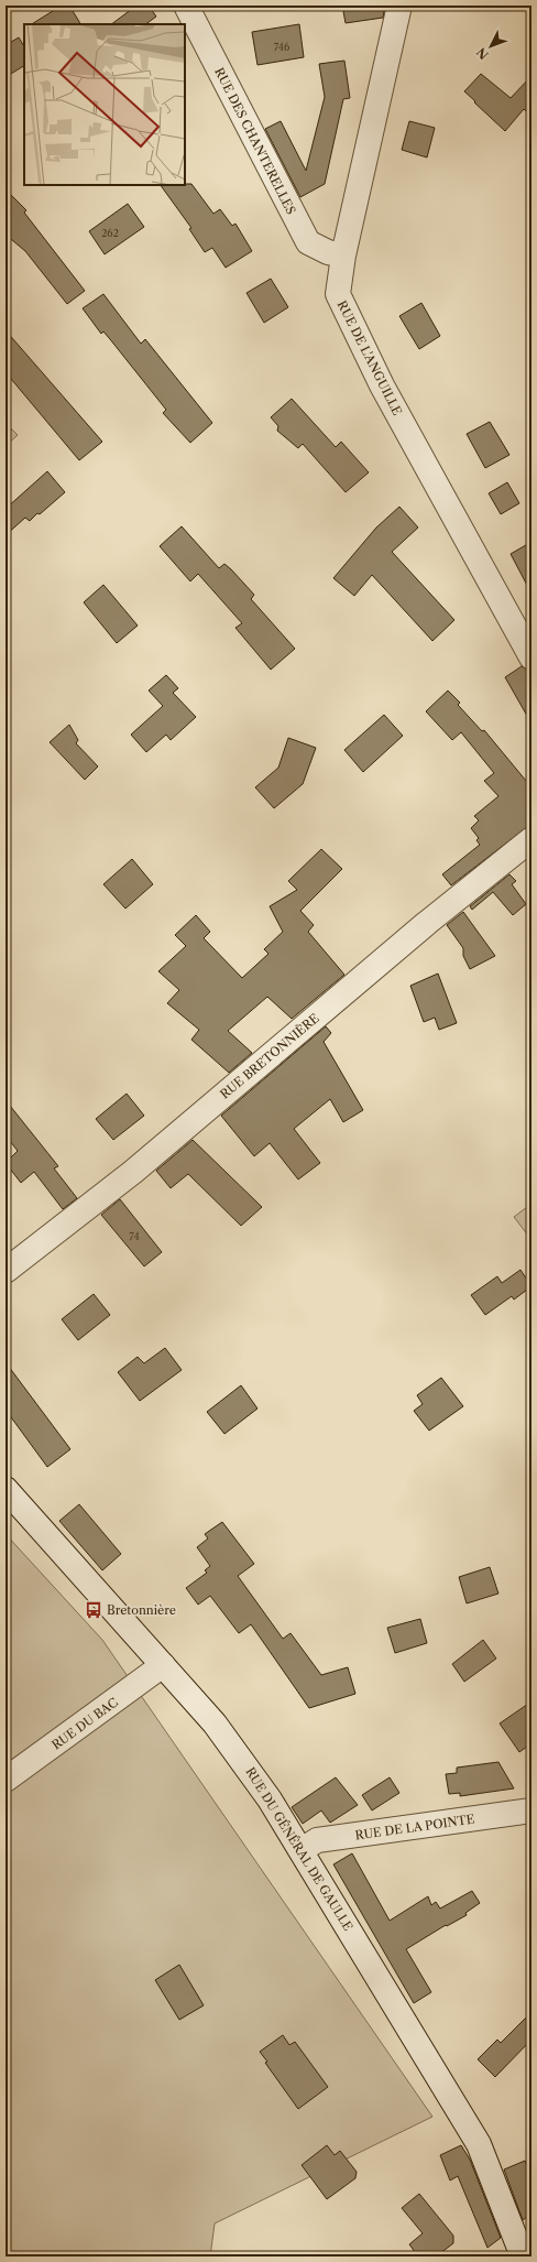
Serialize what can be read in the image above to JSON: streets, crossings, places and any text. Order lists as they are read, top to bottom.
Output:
{
  "streets": {
    "street": [
      "RUE DES CHANTERELLES",
      "RUE DE L'ANGUILLE",
      "RUE BRETONNIÈRE",
      "RUE DU BAC",
      "RUE DE LA POINTE",
      "RUE DU GÉNÉRAL DE GAULLE"
    ]
  },
  "crossings": [
    ["RUE DES CHANTERELLES", "RUE DE L'ANGUILLE"],
    ["RUE DU BAC", "RUE DU GÉNÉRAL DE GAULLE"],
    ["RUE DE LA POINTE", "RUE DU GÉNÉRAL DE GAULLE"]
  ],
  "places": {
    "bus stop": ["Bretonnière"]
  },
  "house_numbers": ["746", "262", "74"],
  "north": "bottom left"
}
